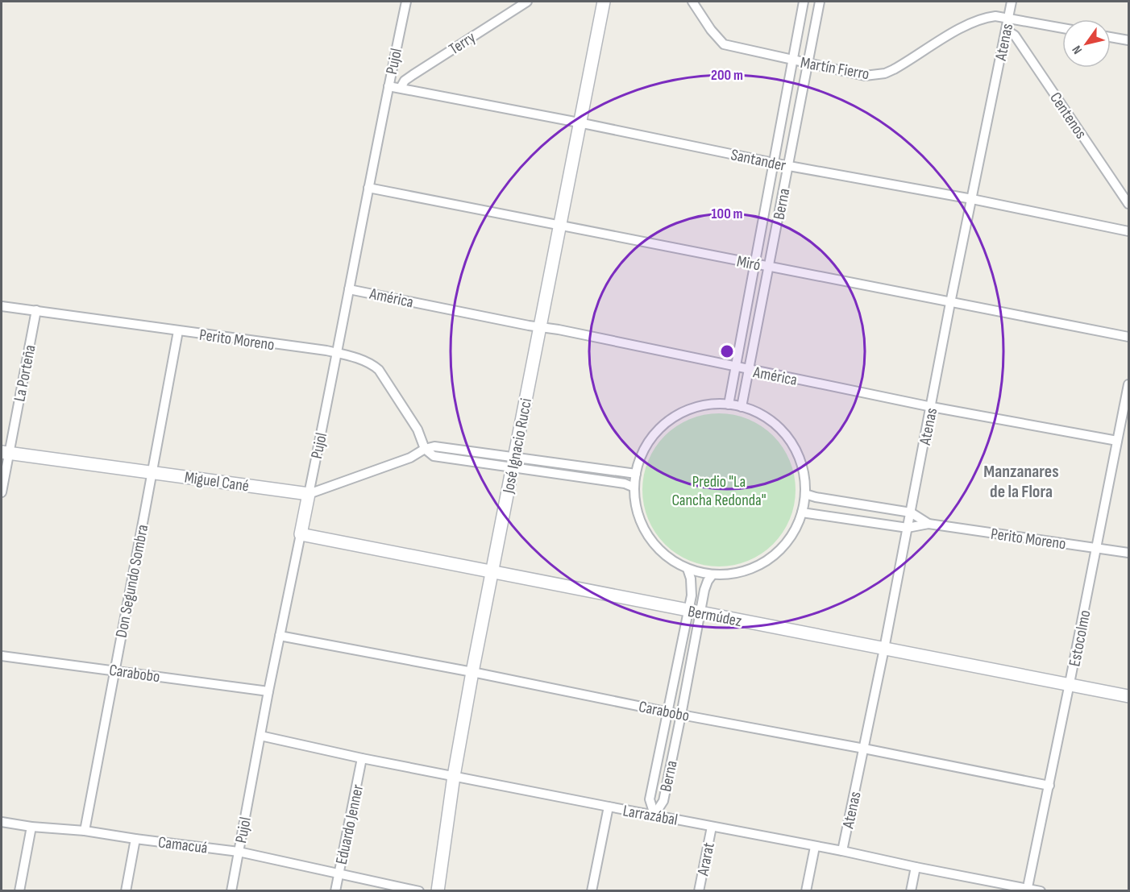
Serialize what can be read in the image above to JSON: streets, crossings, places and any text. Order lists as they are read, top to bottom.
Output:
{
  "streets": {
    "street": [
      "Atenas",
      "Terry",
      "Pujol",
      "Martín Fierro",
      "Centenos",
      "Santander",
      "Berna",
      "Miró",
      "América",
      "Perito Moreno",
      "La Porteña",
      "José Ignacio Rucci",
      "Miguel Cané",
      "Don Segundo Sombra",
      "Bermúdez",
      "Estocolmo",
      "Carabobo",
      "Larrazábal",
      "Eduardo Jenner",
      "Camacuá",
      "Ararat"
    ]
  },
  "crossings": [
    ["Atenas", "Martín Fierro"],
    ["Atenas", "Centenos"],
    ["Atenas", "Santander"],
    ["Atenas", "Miró"],
    ["Atenas", "América"],
    ["Atenas", "Perito Moreno"],
    ["Atenas", "Bermúdez"],
    ["Atenas", "Carabobo"],
    ["Atenas", "Larrazábal"],
    ["Terry", "Santander"],
    ["Pujol", "Santander"],
    ["Pujol", "Miró"],
    ["Pujol", "América"],
    ["Pujol", "Perito Moreno"],
    ["Pujol", "Miguel Cané"],
    ["Pujol", "Bermúdez"],
    ["Pujol", "Carabobo"],
    ["Pujol", "Larrazábal"],
    ["Pujol", "Camacuá"],
    ["Martín Fierro", "Berna"],
    ["Santander", "Berna"],
    ["Santander", "José Ignacio Rucci"],
    ["Berna", "Miró"],
    ["Berna", "América"],
    ["Berna", "Perito Moreno"],
    ["Berna", "Bermúdez"],
    ["Berna", "Carabobo"],
    ["Berna", "Larrazábal"],
    ["Miró", "José Ignacio Rucci"],
    ["América", "José Ignacio Rucci"],
    ["América", "Estocolmo"],
    ["Perito Moreno", "La Porteña"],
    ["Perito Moreno", "Miguel Cané"],
    ["Perito Moreno", "Don Segundo Sombra"],
    ["Perito Moreno", "Estocolmo"],
    ["La Porteña", "Miguel Cané"],
    ["José Ignacio Rucci", "Bermúdez"],
    ["José Ignacio Rucci", "Carabobo"],
    ["José Ignacio Rucci", "Larrazábal"],
    ["Miguel Cané", "Don Segundo Sombra"],
    ["Don Segundo Sombra", "Carabobo"],
    ["Don Segundo Sombra", "Camacuá"],
    ["Bermúdez", "Estocolmo"],
    ["Estocolmo", "Carabobo"],
    ["Estocolmo", "Larrazábal"],
    ["Larrazábal", "Eduardo Jenner"],
    ["Larrazábal", "Ararat"],
    ["Eduardo Jenner", "Camacuá"]
  ],
  "districts": ["Manzanares de la Flora"],
  "parks": ["Predio \"La Cancha Redonda\""],
  "north": "bottom left",
  "rings": ["200 m", "100 m"]
}
